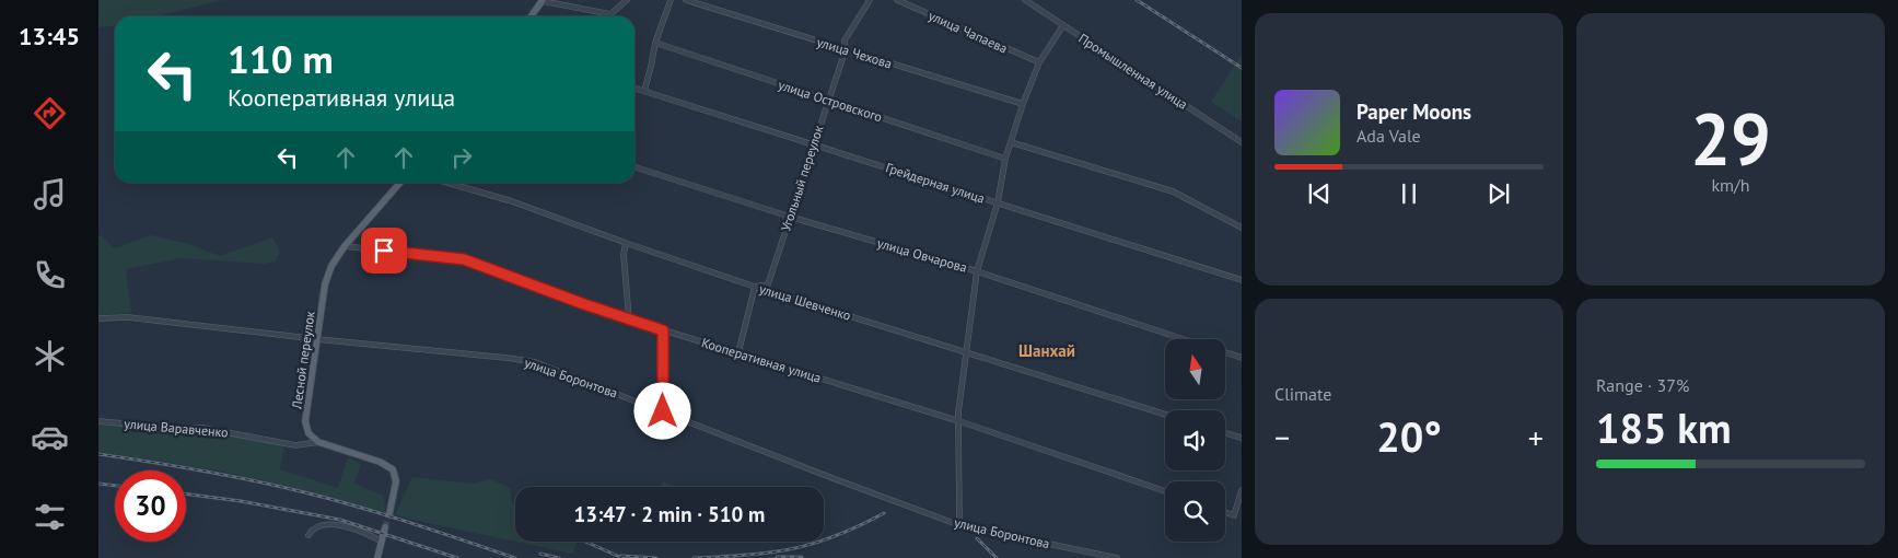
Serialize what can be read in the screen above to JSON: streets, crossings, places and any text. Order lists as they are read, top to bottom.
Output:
{
  "streets": {
    "main road": ["Лесной переулок"],
    "street": [
      "улица Чапаева",
      "улица Чехова",
      "Промышленная улица",
      "улица Островского",
      "Угольный переулок",
      "Грейдерная улица",
      "улица Овчарова",
      "улица Шевченко",
      "Кооперативная улица",
      "улица Боронтова",
      "улица Варавченко"
    ]
  },
  "crossings": [
    ["улица Чехова", "Угольный переулок"],
    ["улица Островского", "Угольный переулок"],
    ["Угольный переулок", "Грейдерная улица"],
    ["Угольный переулок", "улица Овчарова"],
    ["Угольный переулок", "улица Шевченко"],
    ["Лесной переулок", "Кооперативная улица"],
    ["Лесной переулок", "улица Боронтова"],
    ["Лесной переулок", "улица Варавченко"]
  ],
  "districts": ["Шанхай"],
  "north": "top",
  "page": {
    "tabs": "13:45",
    "tile": [
      ["29", "km/h"],
      "Climate",
      ["Range · 37%", "185 km"]
    ],
    "turn": ["110 m", "Кооперативная улица"],
    "song": ["Paper Moons", "Ada Vale"],
    "heat": ["−", "20°", "+"],
    "limit": "30",
    "trip": "13:47 · 2 min · 510 m"
  }
}
